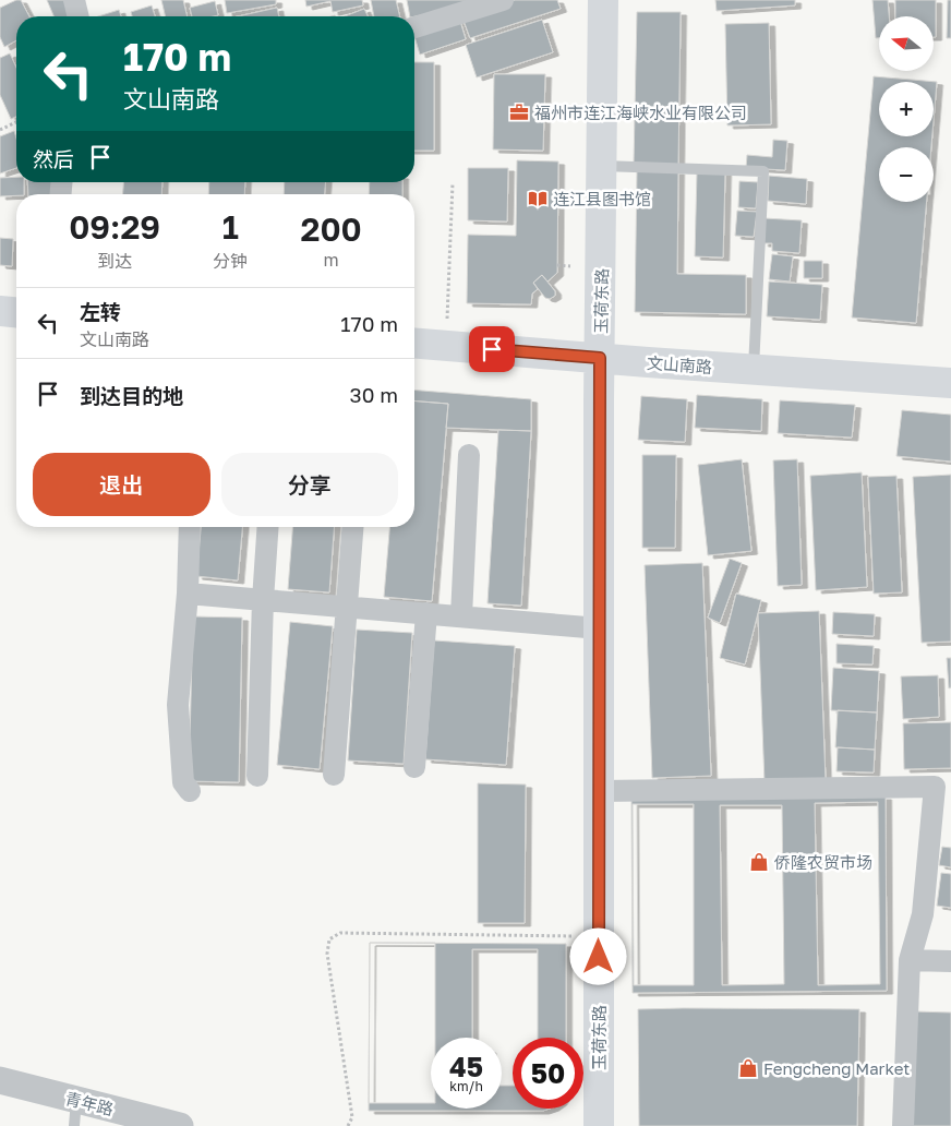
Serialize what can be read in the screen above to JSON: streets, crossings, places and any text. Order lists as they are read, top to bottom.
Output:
{
  "streets": {
    "main road": ["玉荷东路", "文山南路"],
    "street": ["青年路"]
  },
  "crossings": [
    ["玉荷东路", "文山南路"]
  ],
  "places": {
    "office": ["福州市连江海峡水业有限公司"],
    "library": ["连江县图书馆"],
    "shop": ["侨隆农贸市场", "Fengcheng Market"]
  },
  "north": "left",
  "page": {
    "map_buttons": ["+", "−"],
    "turn": ["170 m", "文山南路"],
    "then": "然后",
    "eta": [
      "09:29",
      "到达",
      "1",
      "分钟",
      "200",
      "m"
    ],
    "list": [
      {
        "name": "左转",
        "note": "文山南路",
        "value": "170 m"
      },
      {
        "name": "到达目的地",
        "value": "30 m"
      }
    ],
    "buttons": ["退出", "分享"],
    "speed": "45 km/h",
    "limit": "50"
  }
}
